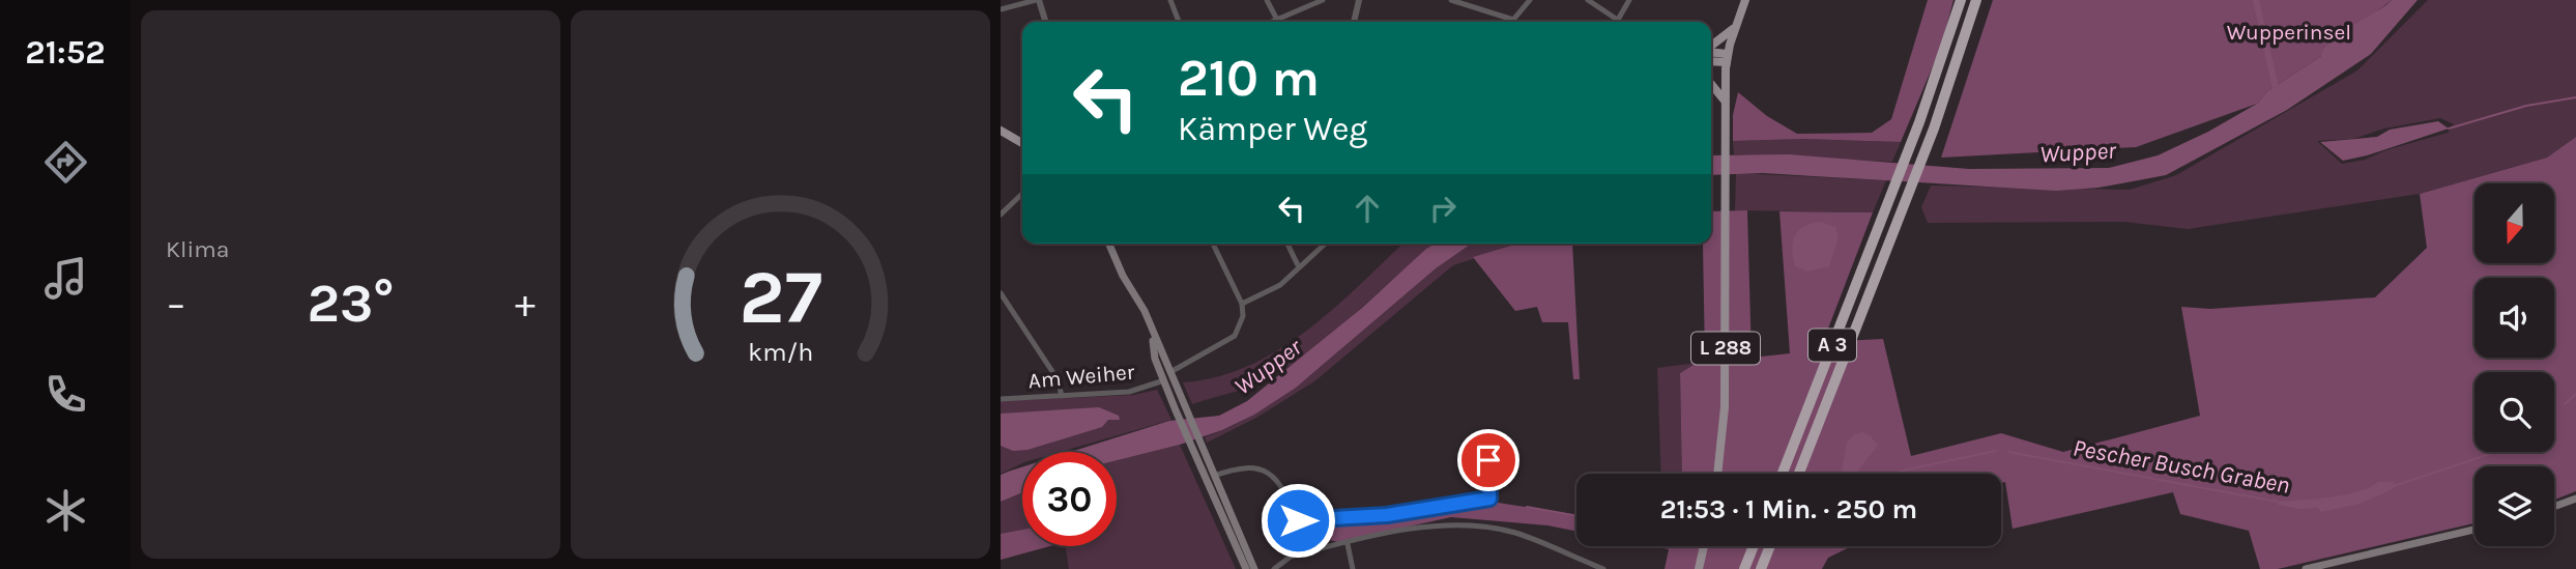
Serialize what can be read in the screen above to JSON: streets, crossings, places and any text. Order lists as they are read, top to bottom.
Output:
{
  "streets": {
    "highway": ["A 3"],
    "main road": ["L 288"],
    "street": ["Am Weiher"]
  },
  "water": ["Wupper", "Pescher Busch Graben"],
  "parks": ["Wupperinsel"],
  "north": "bottom",
  "page": {
    "tabs": "21:52",
    "tile": "Klima",
    "turn": ["210 m", "Kämper Weg"],
    "heat": ["−", "23°", "+"],
    "limit": "30",
    "trip": "21:53 · 1 Min. · 250 m",
    "gauge": ["27", "km/h"]
  }
}
